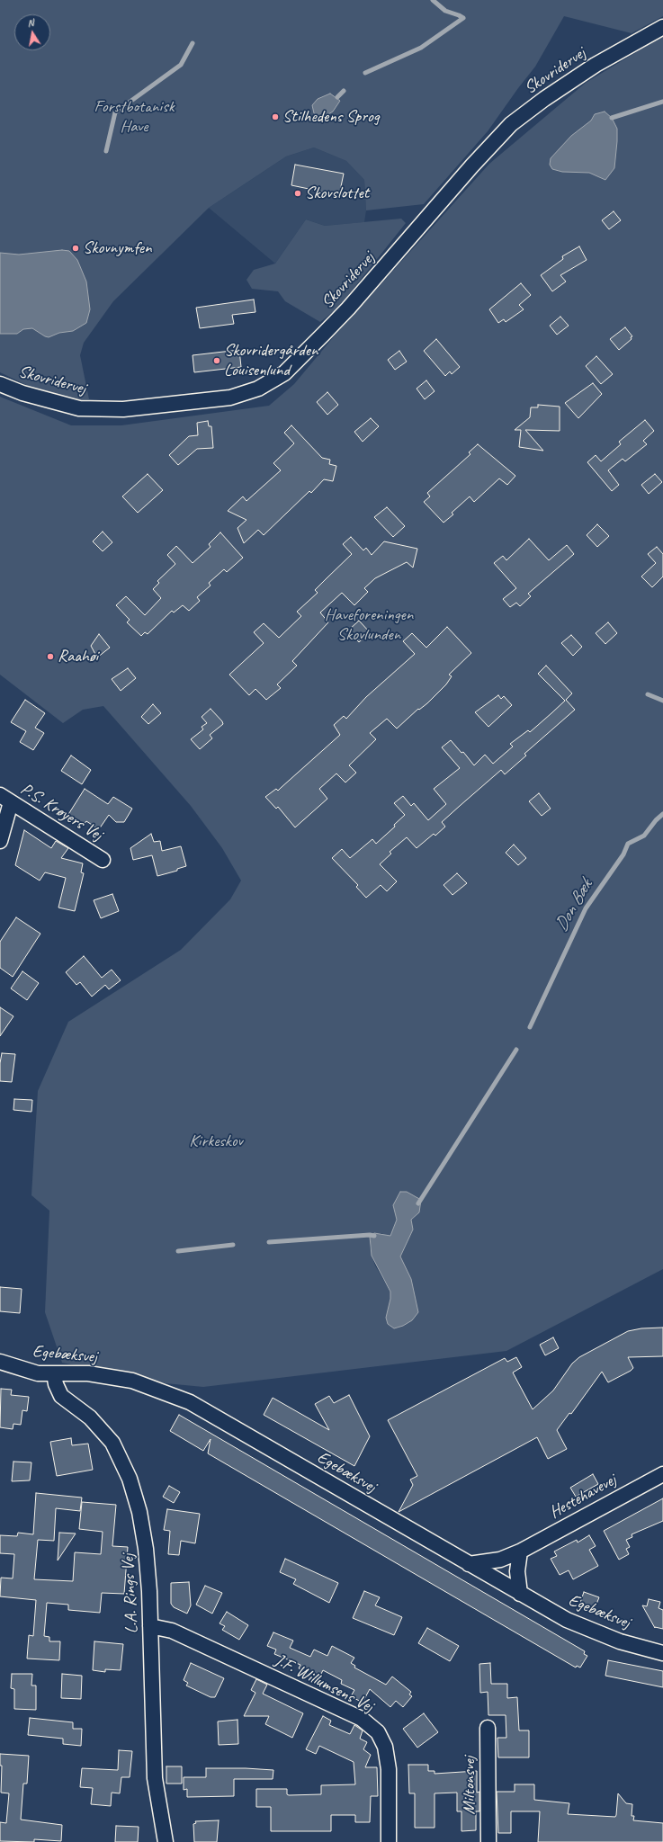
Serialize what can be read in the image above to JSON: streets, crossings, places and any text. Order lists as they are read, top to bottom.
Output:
{
  "streets": {
    "street": [
      "Skovridervej",
      "P.S. Krøyers Vej",
      "Egebæksvej",
      "Hestehavevej",
      "L.A. Rings Vej",
      "J.F. Willumsens Vej",
      "Miltonsvej"
    ]
  },
  "crossings": [
    ["Egebæksvej", "Hestehavevej"],
    ["Egebæksvej", "L.A. Rings Vej"],
    ["L.A. Rings Vej", "J.F. Willumsens Vej"]
  ],
  "water": ["Don Bæk"],
  "parks": ["Forstbotanisk Have", "Haveforeningen Skovlunden", "Kirkeskov"],
  "places": [
    "Stilhedens Sprog",
    "Skovslottet",
    "Skovnymfen",
    "Skovridergården Louisenlund",
    "Raahøi"
  ],
  "north": "top"
}
